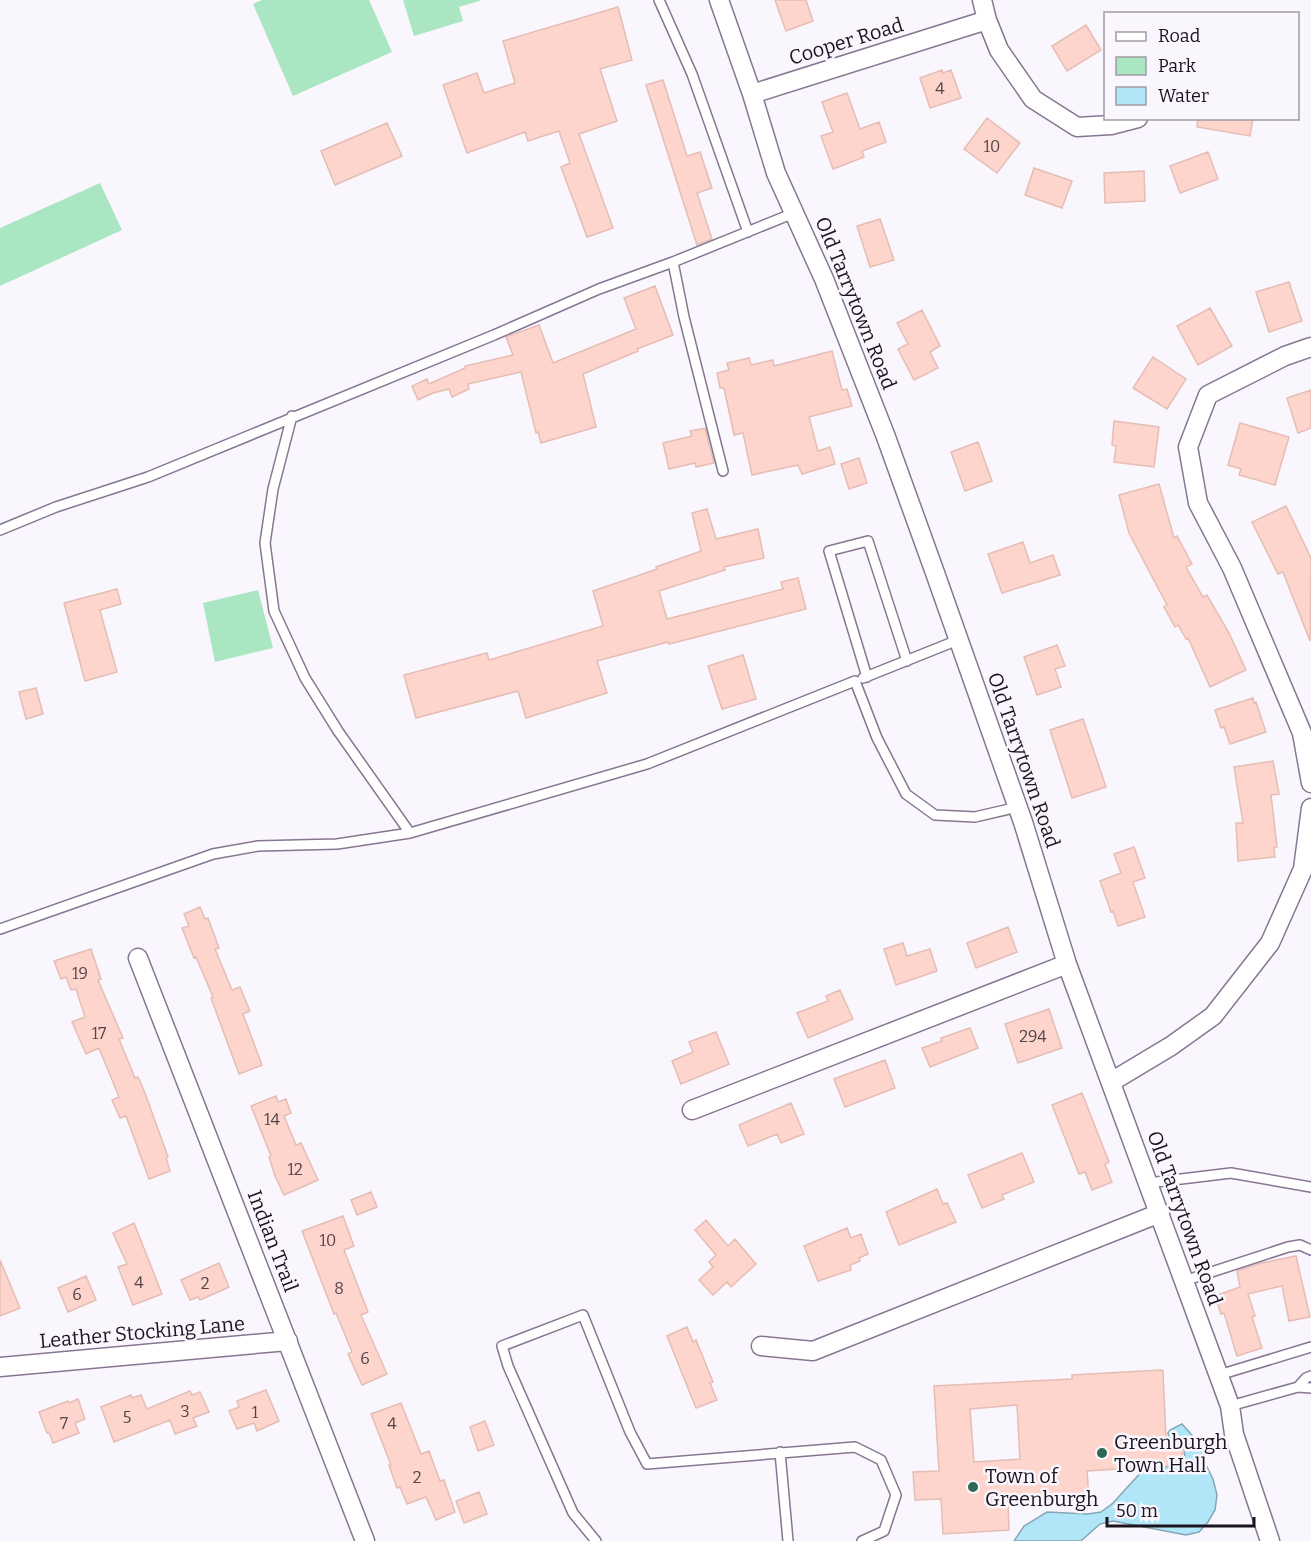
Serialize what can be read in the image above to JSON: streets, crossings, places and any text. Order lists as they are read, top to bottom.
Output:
{
  "streets": {
    "street": [
      "Cooper Road",
      "Old Tarrytown Road",
      "Indian Trail",
      "Leather Stocking Lane"
    ]
  },
  "crossings": [
    ["Cooper Road", "Old Tarrytown Road"],
    ["Indian Trail", "Leather Stocking Lane"]
  ],
  "places": ["Greenburgh Town Hall", "Town of Greenburgh"],
  "house_numbers": [
    "4",
    "10",
    "19",
    "17",
    "294",
    "14",
    "12",
    "10",
    "4",
    "2",
    "8",
    "6",
    "6",
    "3",
    "1",
    "5",
    "7",
    "4",
    "2"
  ],
  "legend": ["Road", "Park", "Water"],
  "scale_bar": "50 m"
}
